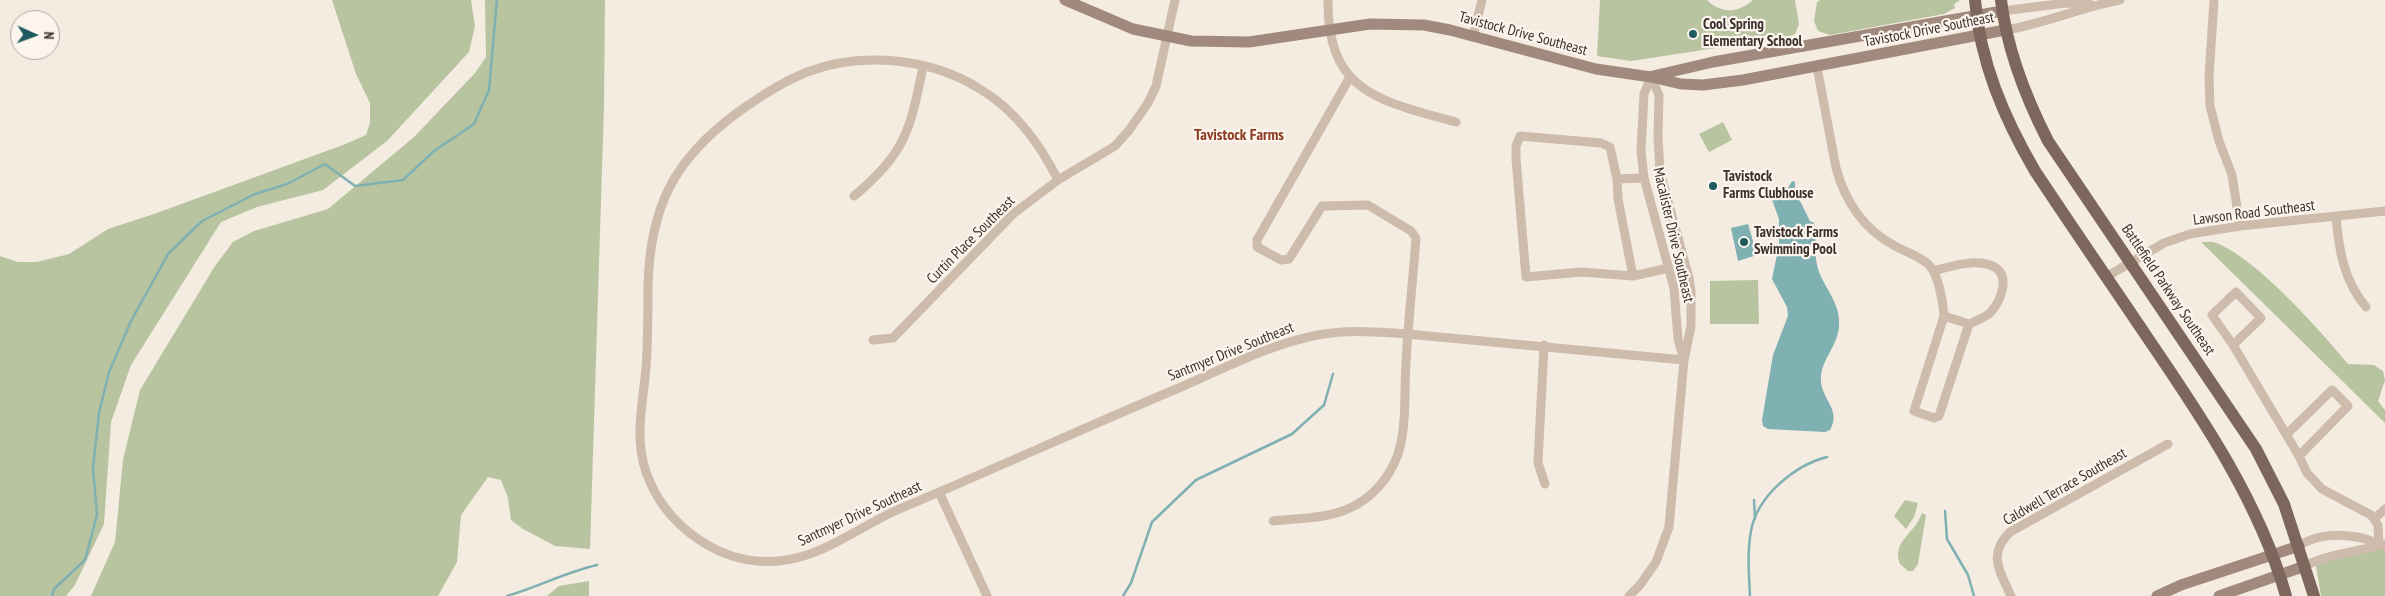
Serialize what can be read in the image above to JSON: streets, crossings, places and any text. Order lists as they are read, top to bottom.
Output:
{
  "streets": {
    "main road": ["Battlefield Parkway Southeast"],
    "street": [
      "Tavistock Drive Southeast",
      "Lawson Road Southeast",
      "Macalister Drive Southeast",
      "Curtin Place Southeast",
      "Santmyer Drive Southeast",
      "Caldwell Terrace Southeast"
    ]
  },
  "crossings": [
    ["Tavistock Drive Southeast", "Macalister Drive Southeast"],
    ["Tavistock Drive Southeast", "Curtin Place Southeast"],
    ["Tavistock Drive Southeast", "Battlefield Parkway Southeast"],
    ["Lawson Road Southeast", "Battlefield Parkway Southeast"],
    ["Macalister Drive Southeast", "Santmyer Drive Southeast"],
    ["Curtin Place Southeast", "Santmyer Drive Southeast"]
  ],
  "districts": ["Tavistock Farms"],
  "places": ["Cool Spring Elementary School", "Tavistock Farms Clubhouse", "Tavistock Farms Swimming Pool"],
  "north": "right"
}
